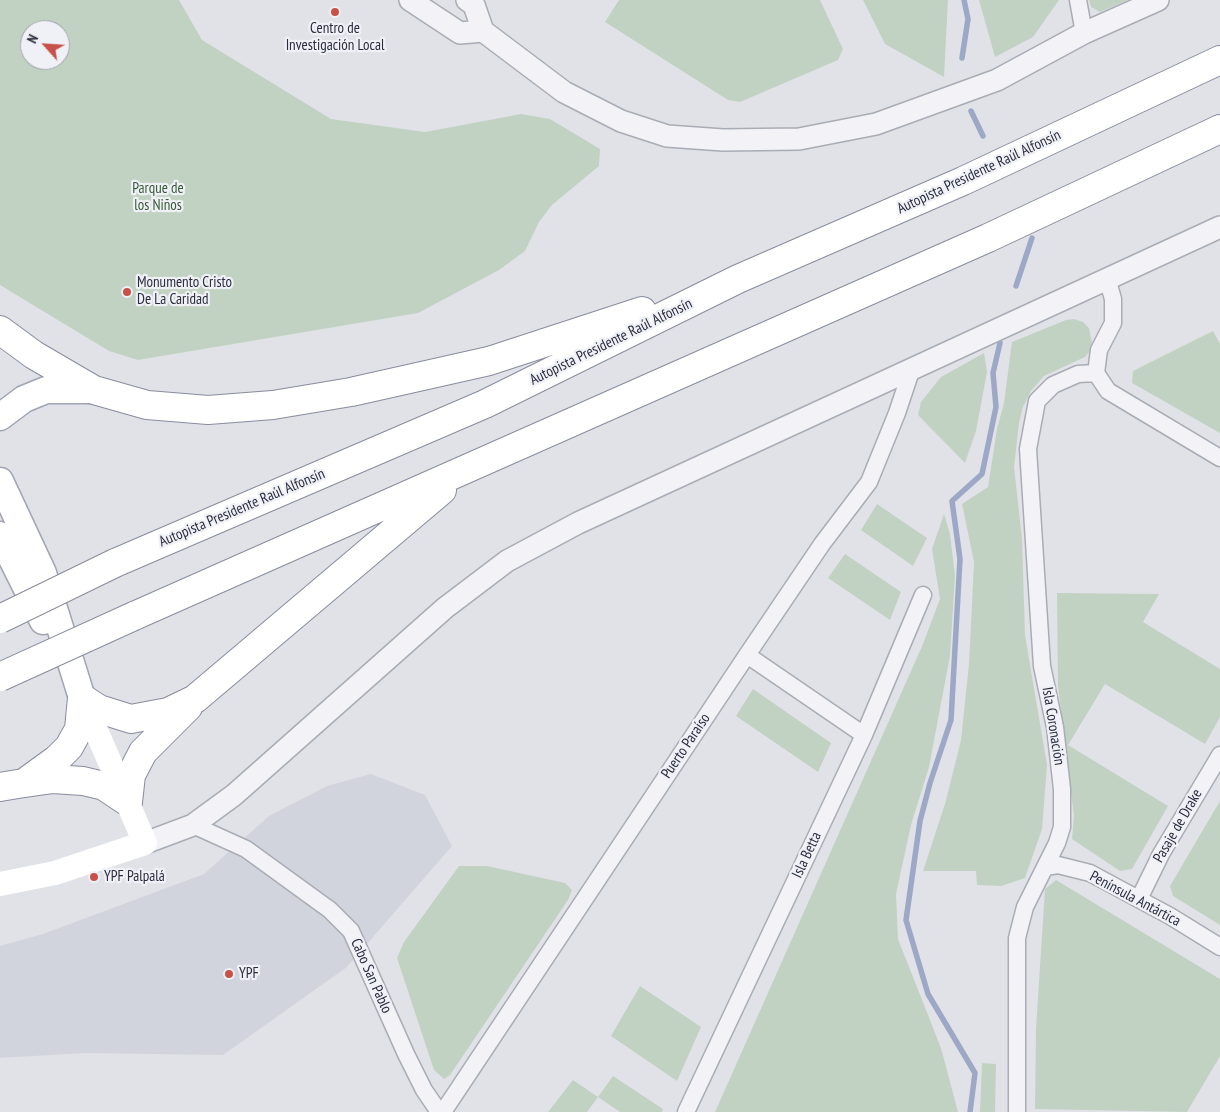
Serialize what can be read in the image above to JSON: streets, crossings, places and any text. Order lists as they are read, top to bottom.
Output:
{
  "streets": {
    "highway": ["Autopista Presidente Raúl Alfonsín"],
    "street": [
      "Isla Coronación",
      "Puerto Paraíso",
      "Pasaje de Drake",
      "Isla Betta",
      "Península Antártica",
      "Cabo San Pablo"
    ]
  },
  "crossings": [
    ["Isla Coronación", "Península Antártica"],
    ["Pasaje de Drake", "Península Antártica"]
  ],
  "parks": ["Parque de los Niños"],
  "places": [
    "Centro de Investigación Local",
    "Monumento Cristo De La Caridad",
    "YPF Palpalá",
    "YPF"
  ],
  "north": "top left"
}
